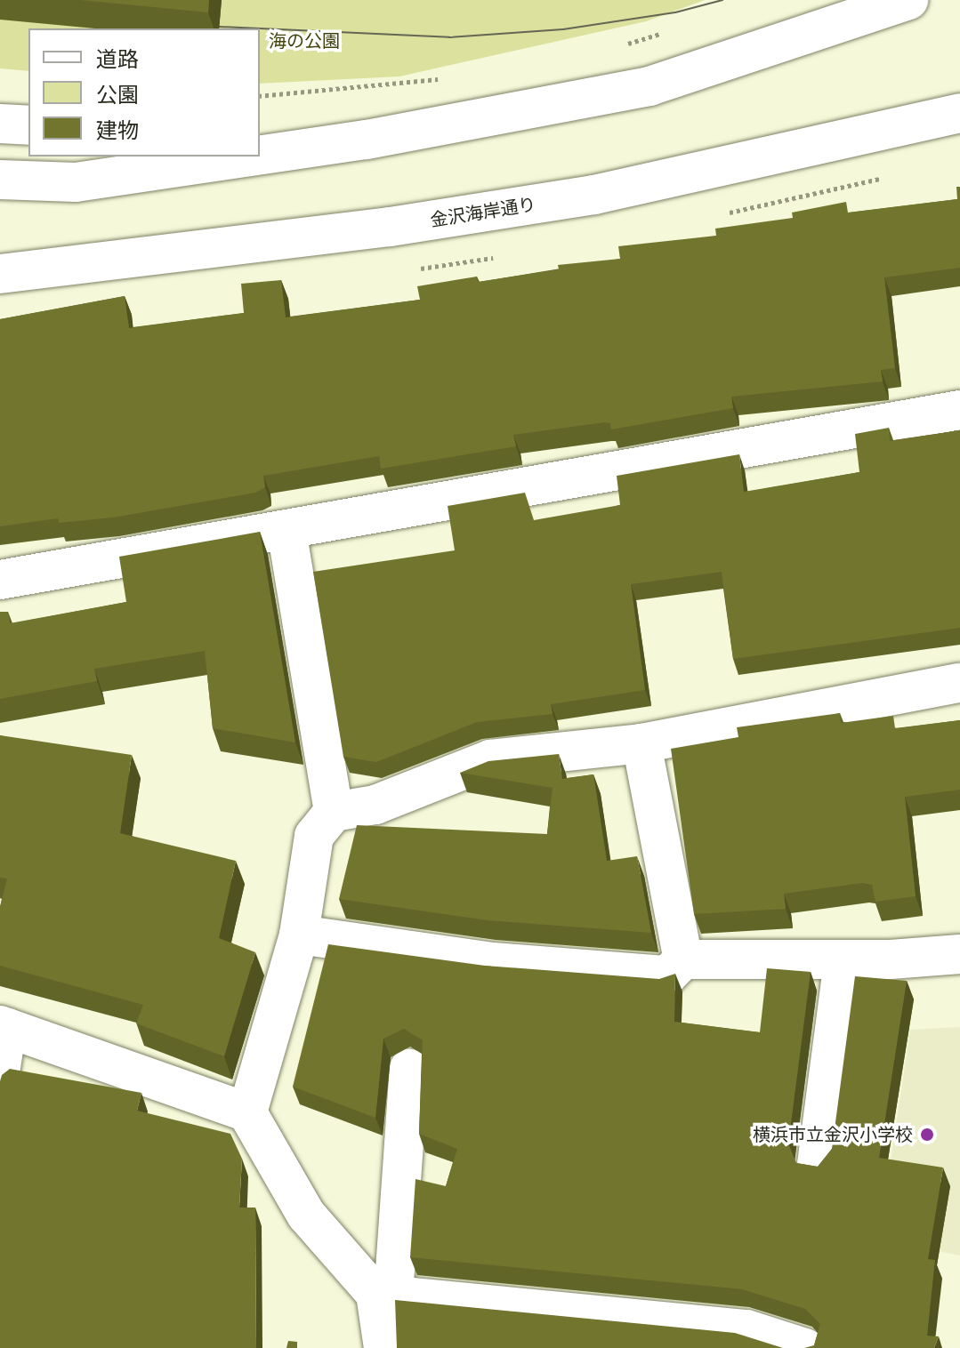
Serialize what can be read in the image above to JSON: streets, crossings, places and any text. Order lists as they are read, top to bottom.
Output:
{
  "streets": {
    "street": ["金沢海岸通り"]
  },
  "parks": ["海の公園"],
  "places": ["横浜市立金沢小学校"],
  "legend": ["道路", "公園", "建物"]
}
